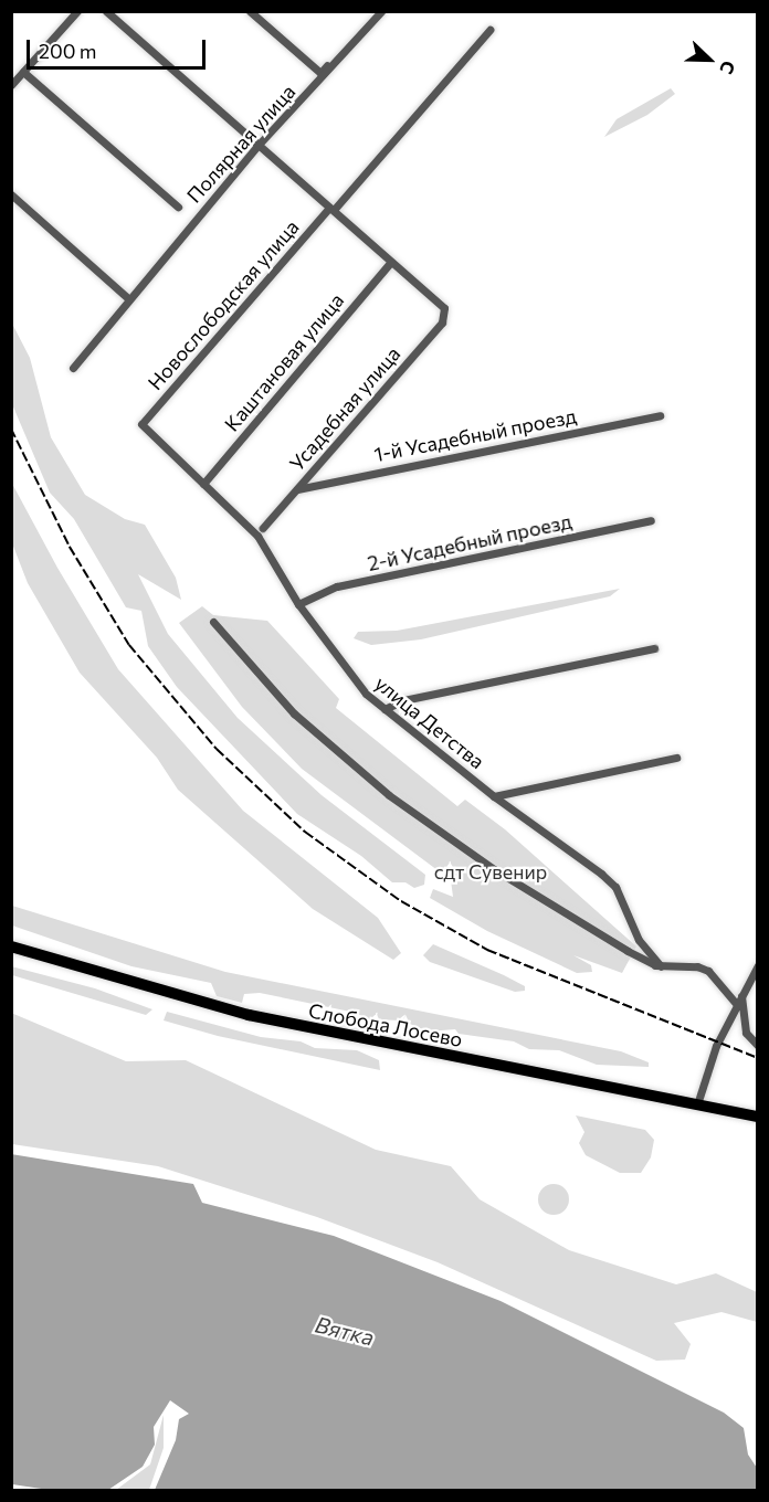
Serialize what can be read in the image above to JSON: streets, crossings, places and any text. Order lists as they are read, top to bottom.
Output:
{
  "streets": {
    "main road": ["Слобода Лосево"],
    "street": [
      "Полярная улица",
      "Новослободская улица",
      "Каштановая улица",
      "Усадебная улица",
      "1-й Усадебный проезд",
      "2-й Усадебный проезд",
      "улица Детства"
    ]
  },
  "crossings": [
    ["Новослободская улица", "улица Детства"],
    ["Каштановая улица", "Усадебная улица"],
    ["Каштановая улица", "улица Детства"],
    ["Усадебная улица", "1-й Усадебный проезд"],
    ["2-й Усадебный проезд", "улица Детства"]
  ],
  "water": ["Вятка"],
  "parks": ["сдт Сувенир"],
  "scale_bar": "200 m",
  "north": "bottom right"
}
